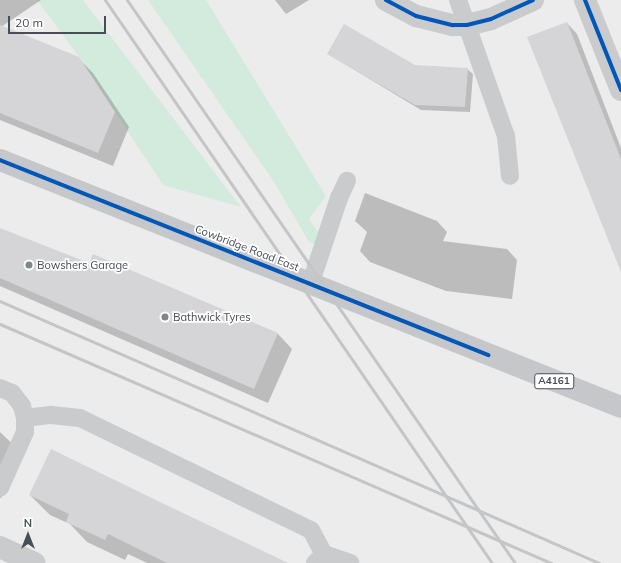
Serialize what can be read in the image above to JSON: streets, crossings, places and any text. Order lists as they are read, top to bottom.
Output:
{
  "streets": {
    "main road": ["Cowbridge Road East", "A4161"]
  },
  "places": ["Bowshers Garage", "Bathwick Tyres"],
  "scale_bar": "20 m",
  "north": "top"
}
